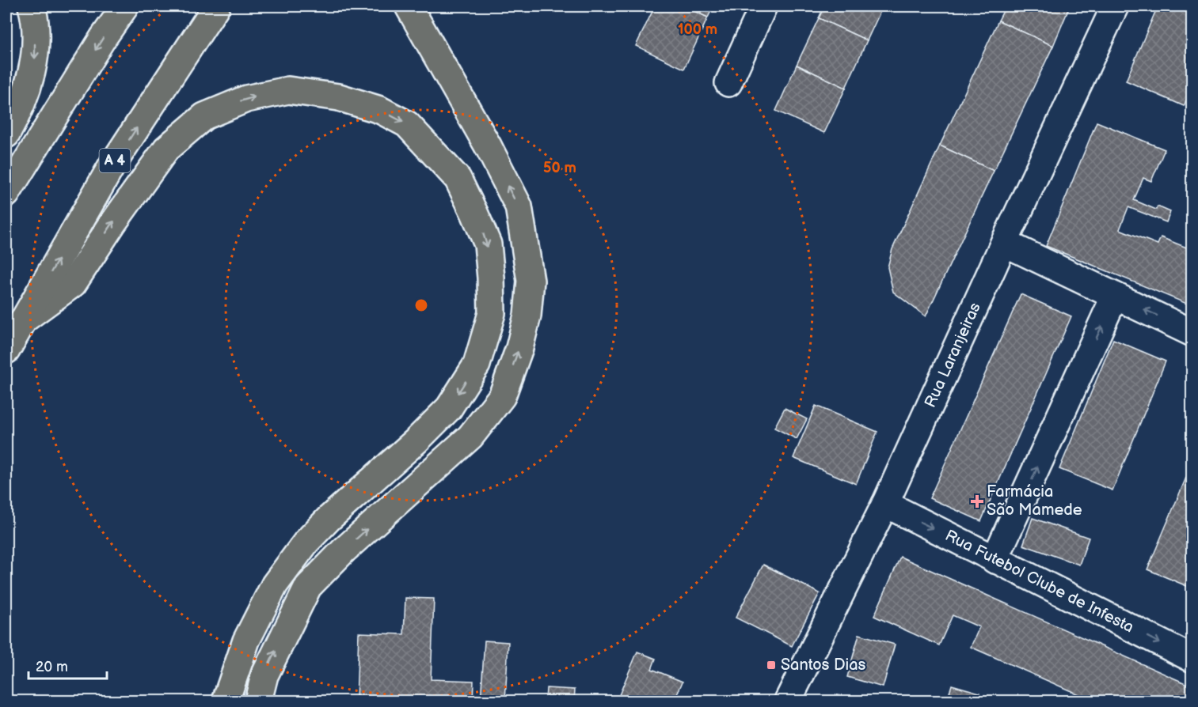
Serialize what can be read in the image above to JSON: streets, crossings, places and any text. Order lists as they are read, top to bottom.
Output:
{
  "streets": {
    "highway": ["A 4"],
    "street": ["Rua Laranjeiras", "Rua Futebol Clube de Infesta"]
  },
  "crossings": [
    ["Rua Laranjeiras", "Rua Futebol Clube de Infesta"]
  ],
  "one_way": ["Rua Futebol Clube de Infesta"],
  "places": {
    "health": ["Farmácia São Mamede"],
    "transit": ["Santos Dias"]
  },
  "scale_bar": "20 m",
  "rings": ["100 m", "50 m"]
}
